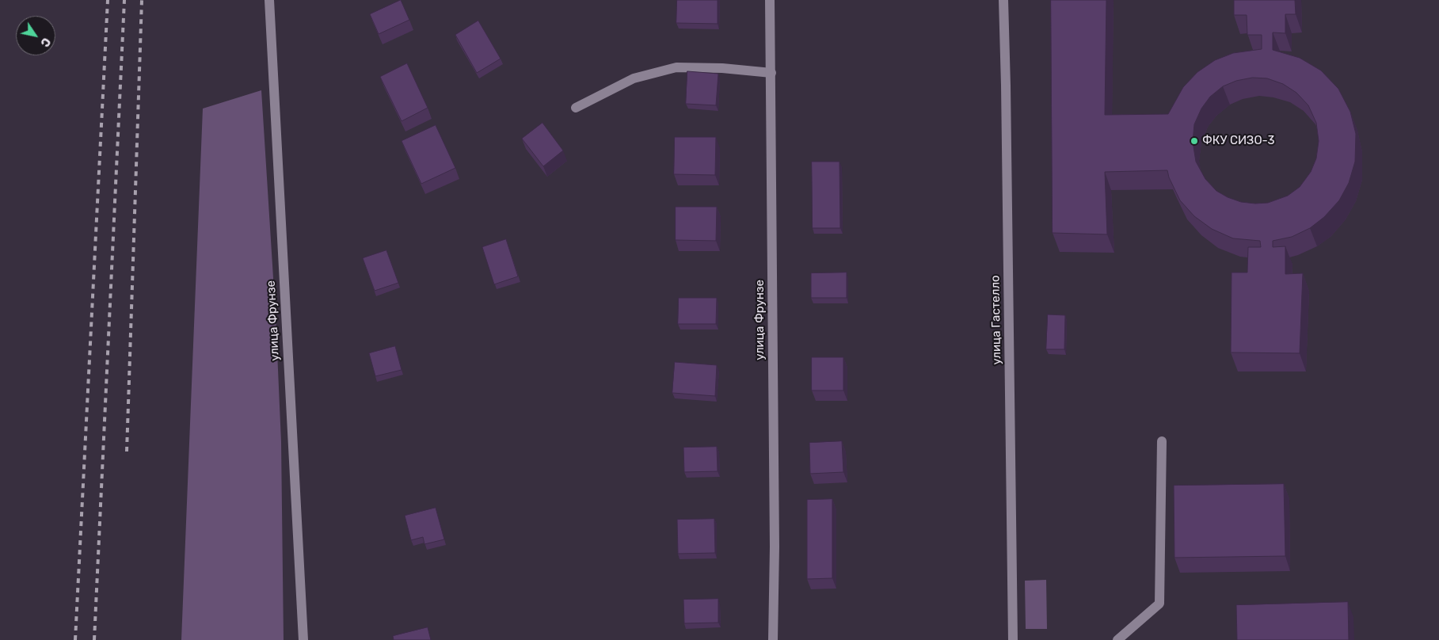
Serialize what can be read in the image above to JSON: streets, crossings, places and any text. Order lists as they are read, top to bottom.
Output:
{
  "streets": {
    "street": ["улица Фрунзе", "улица Гастелло"]
  },
  "places": ["ФКУ СИЗО-3"],
  "north": "bottom right"
}
